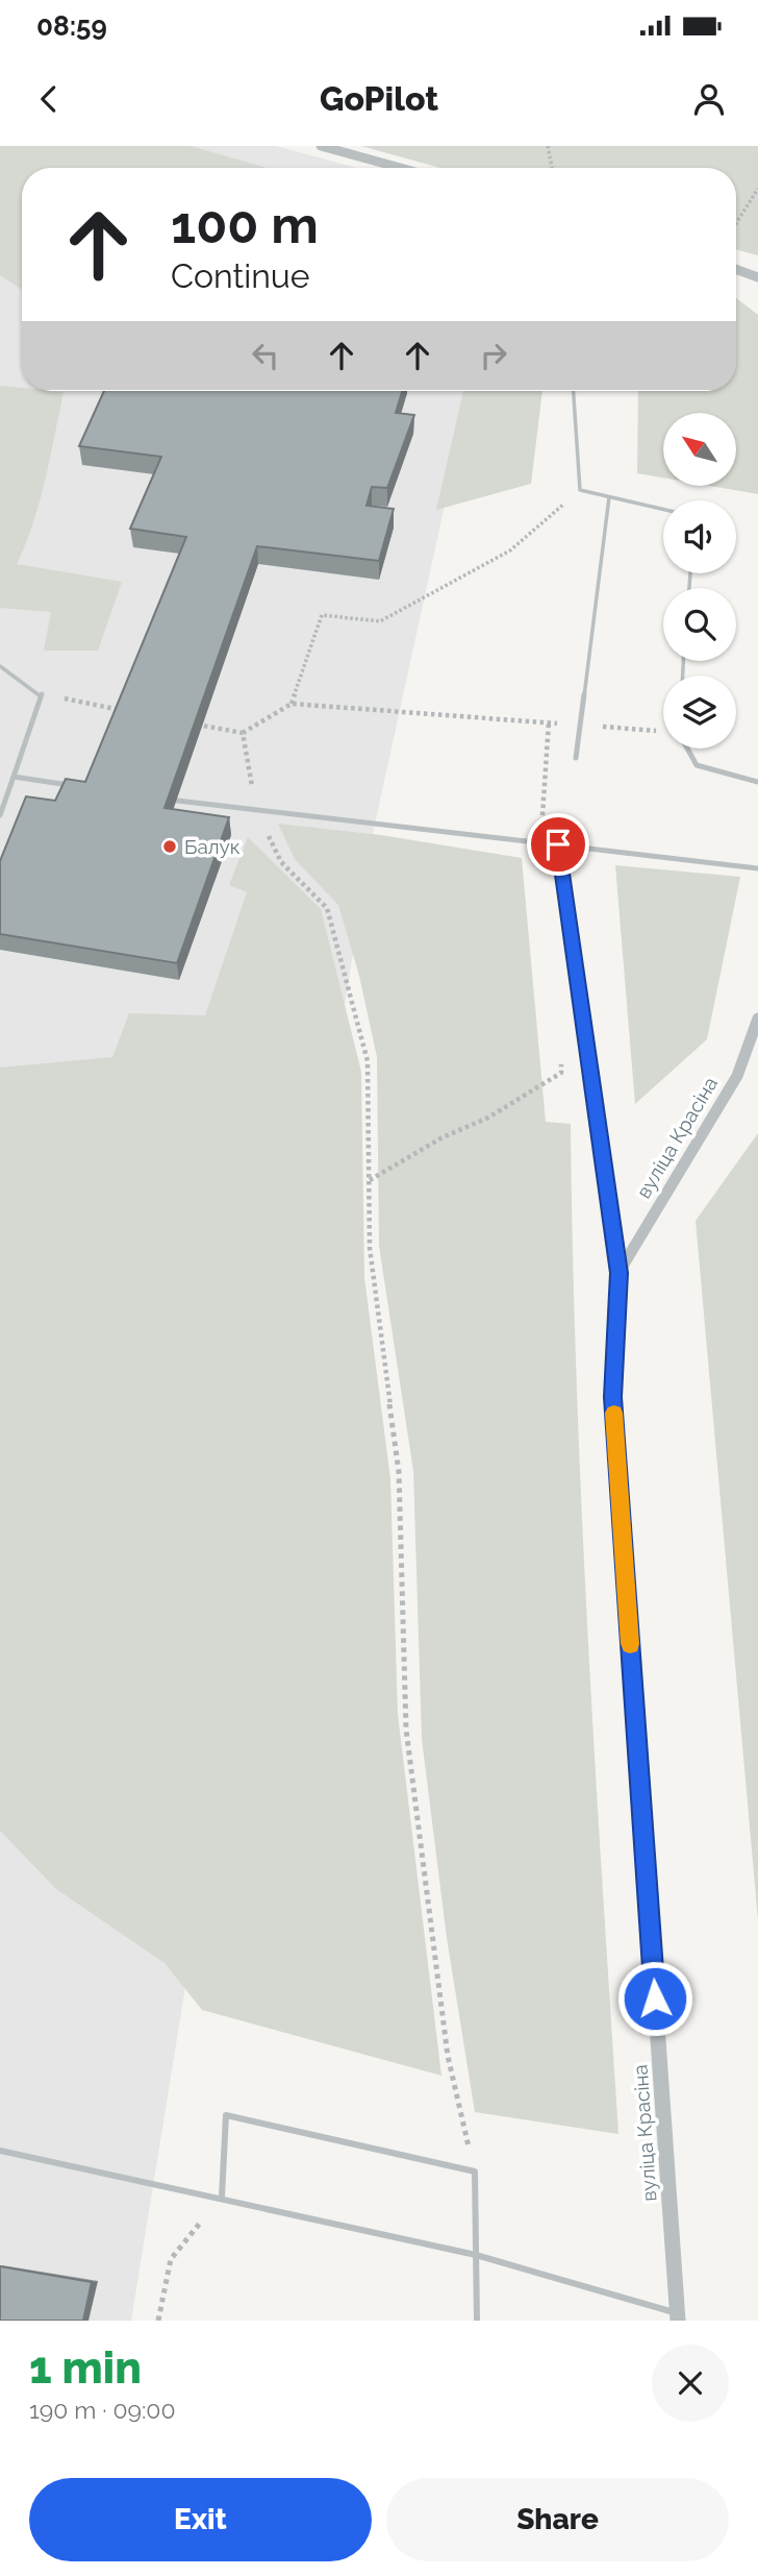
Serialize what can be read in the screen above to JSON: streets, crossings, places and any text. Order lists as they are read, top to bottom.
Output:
{
  "streets": {
    "street": ["вуліца Красіна"]
  },
  "places": ["Балук"],
  "north": "top left",
  "page": {
    "status": "08:59",
    "header": "GoPilot",
    "turn": ["100 m", "Continue"],
    "heading": ["1 min", "190 m · 09:00"],
    "buttons": ["Exit", "Share"]
  }
}
